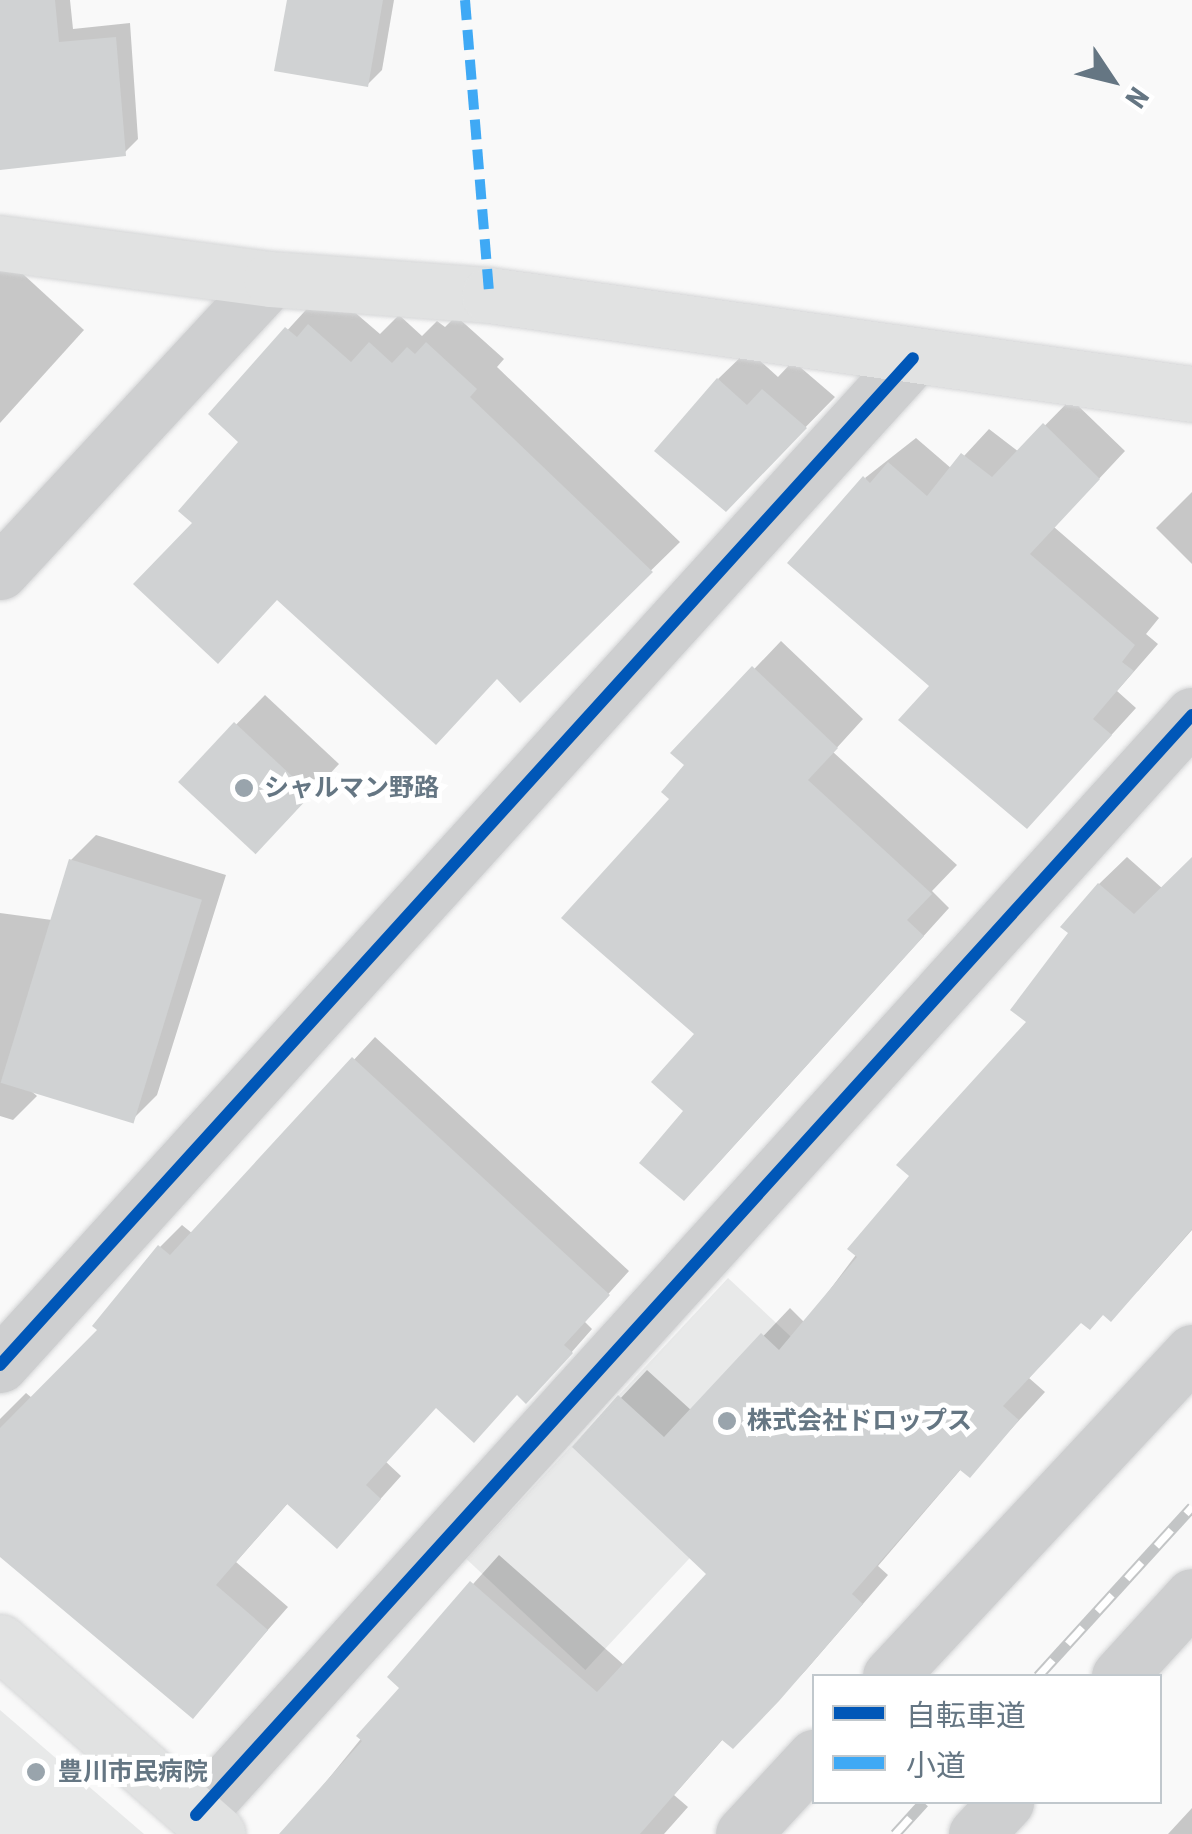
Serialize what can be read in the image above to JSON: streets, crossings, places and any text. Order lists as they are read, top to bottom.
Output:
{
  "places": ["シャルマン野路", "株式会社ドロップス", "豊川市民病院"],
  "legend": ["自転車道", "小道"],
  "north": "bottom right"
}
